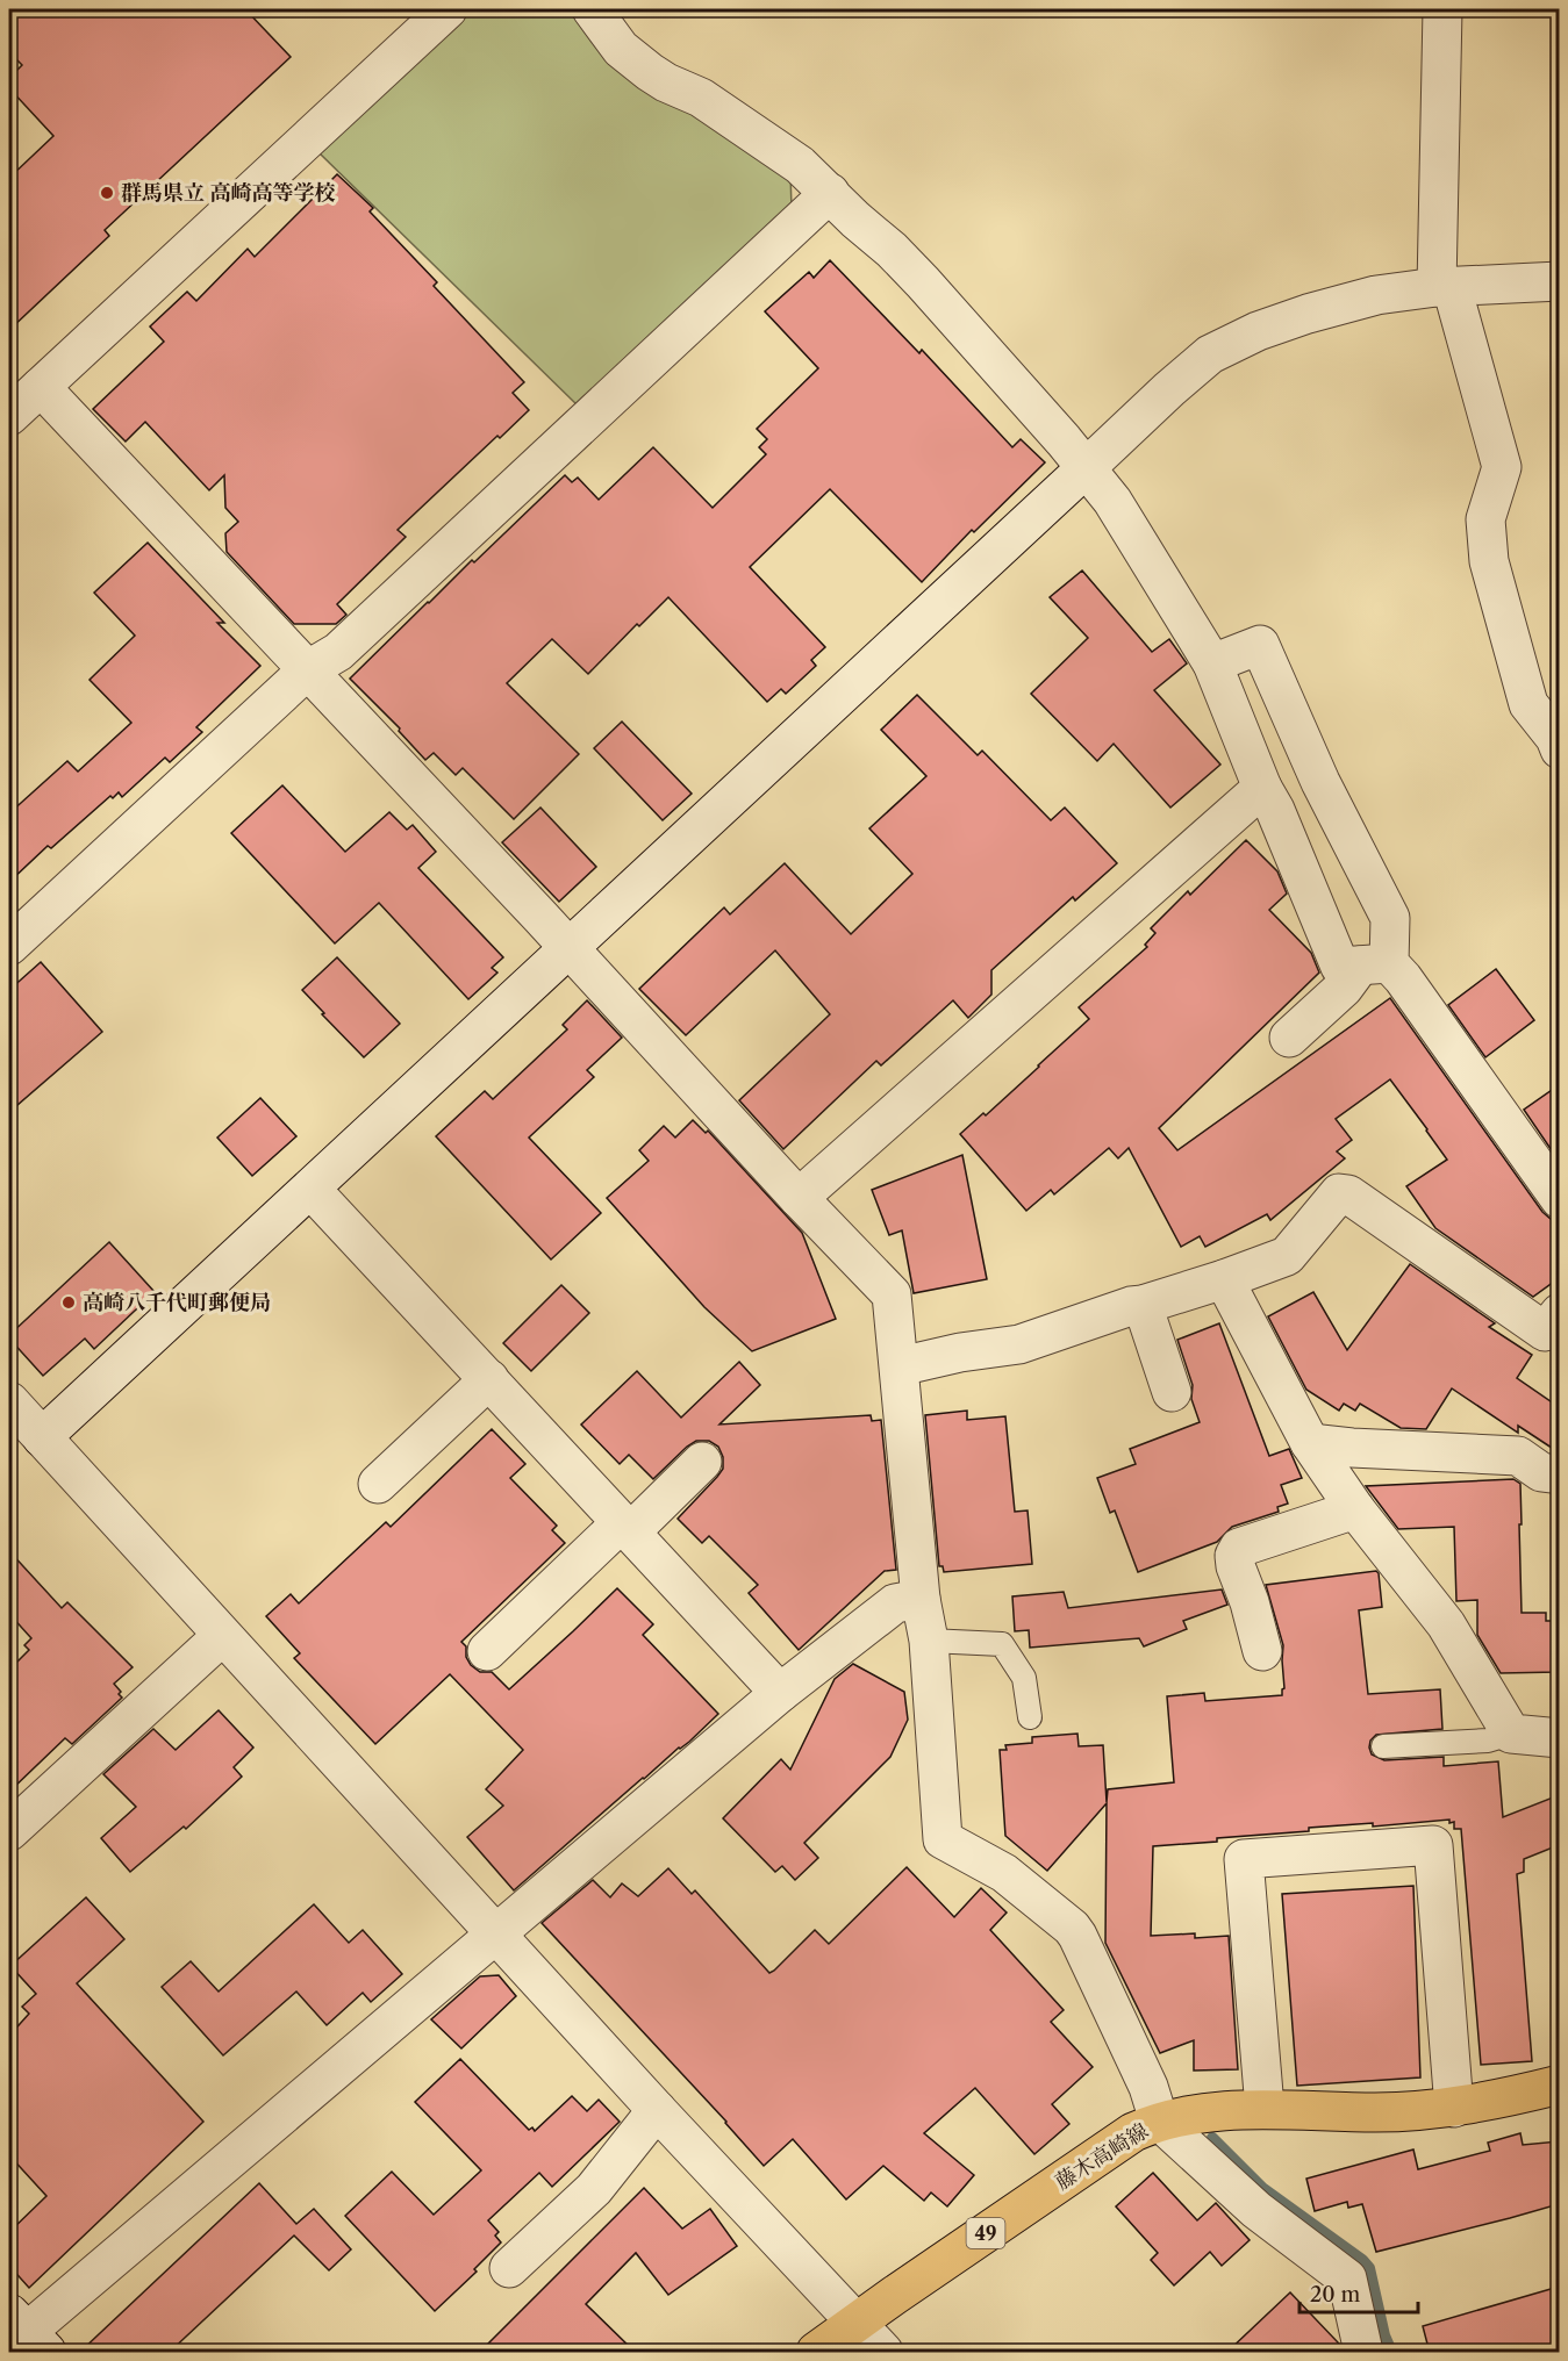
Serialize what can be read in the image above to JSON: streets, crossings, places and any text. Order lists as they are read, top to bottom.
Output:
{
  "streets": {
    "main road": ["藤木高崎線", "49"]
  },
  "places": ["群馬県立 高崎高等学校", "高崎八千代町郵便局"],
  "scale_bar": "20 m"
}
